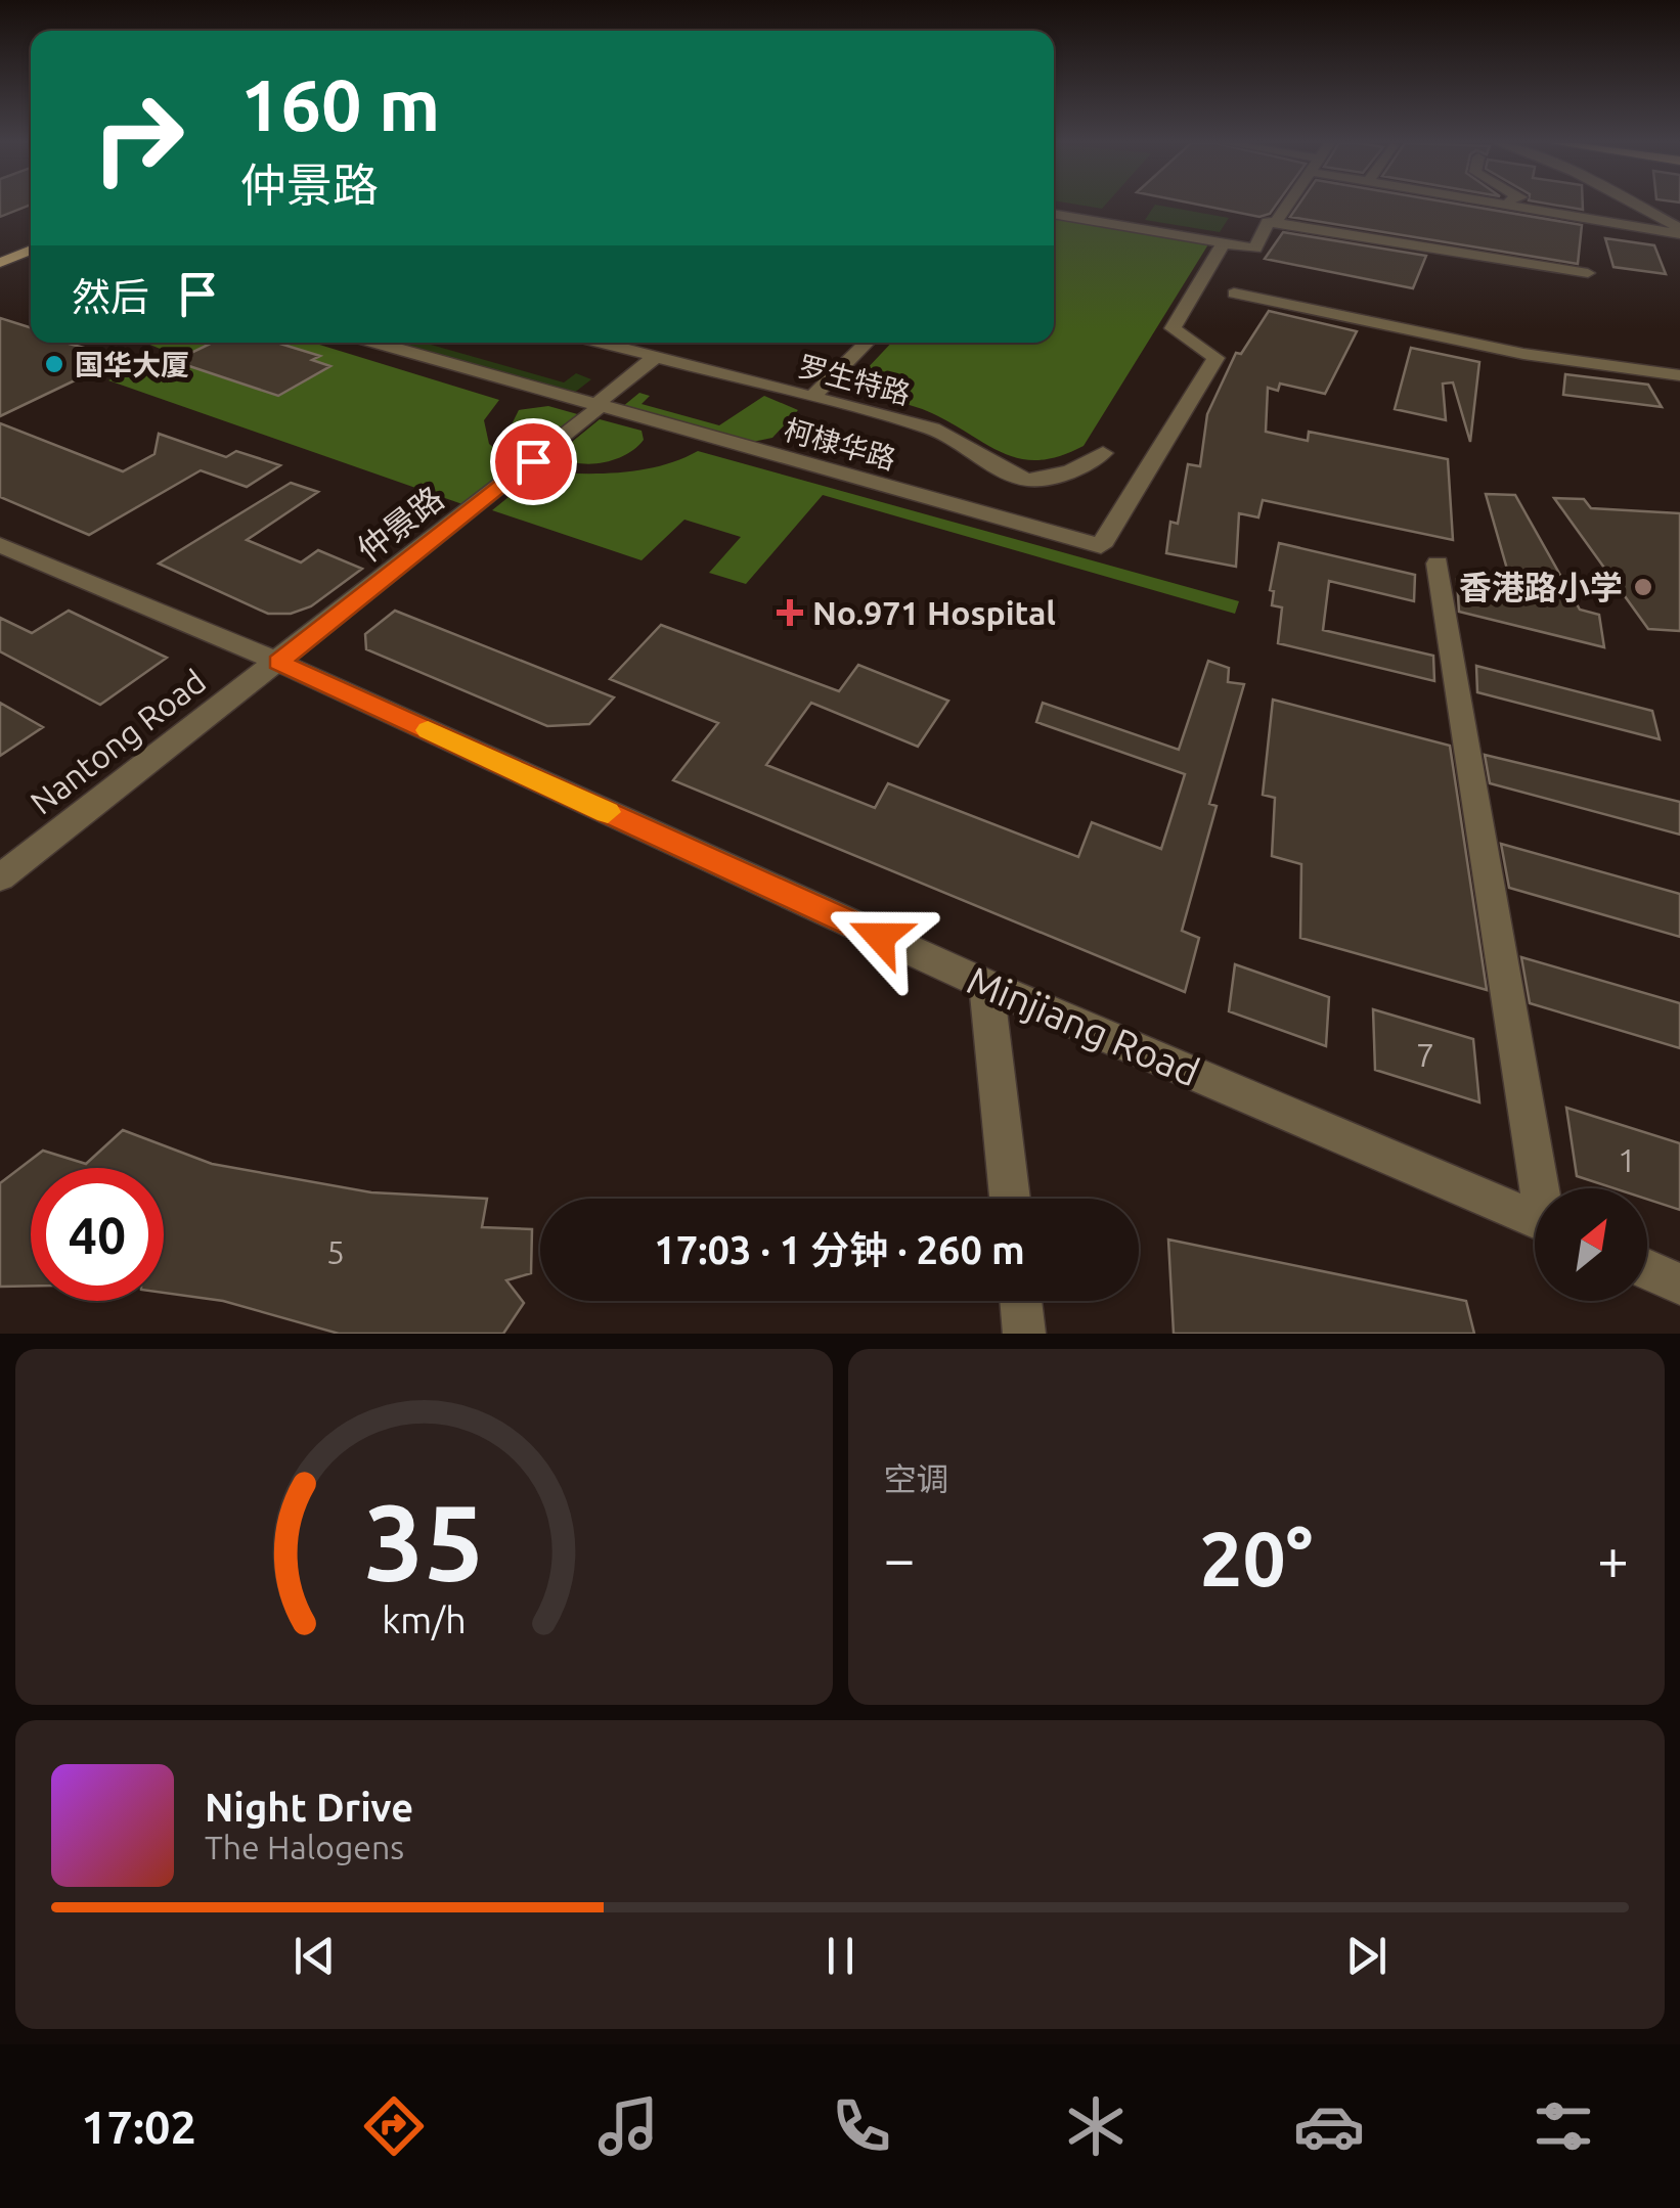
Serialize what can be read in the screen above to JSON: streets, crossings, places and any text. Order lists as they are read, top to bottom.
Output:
{
  "streets": {
    "street": [
      "罗生特路",
      "柯棣华路",
      "仲景路",
      "Nantong Road",
      "Minjiang Road"
    ]
  },
  "crossings": [
    ["罗生特路", "仲景路"],
    ["柯棣华路", "仲景路"],
    ["仲景路", "Nantong Road"],
    ["仲景路", "Minjiang Road"],
    ["Nantong Road", "Minjiang Road"]
  ],
  "places": {
    "other": ["国华大厦", "香港路小学"],
    "health": ["No.971 Hospital"]
  },
  "house_numbers": ["7", "1", "5"],
  "north": "top right",
  "page": {
    "turn": ["160 m", "仲景路"],
    "then": "然后",
    "limit": "40",
    "trip": "17:03 · 1 分钟 · 260 m",
    "tile": "空调",
    "heat": ["−", "20°", "+"],
    "song": ["Night Drive", "The Halogens"],
    "tabs": "17:02",
    "gauge": ["35", "km/h"]
  }
}
